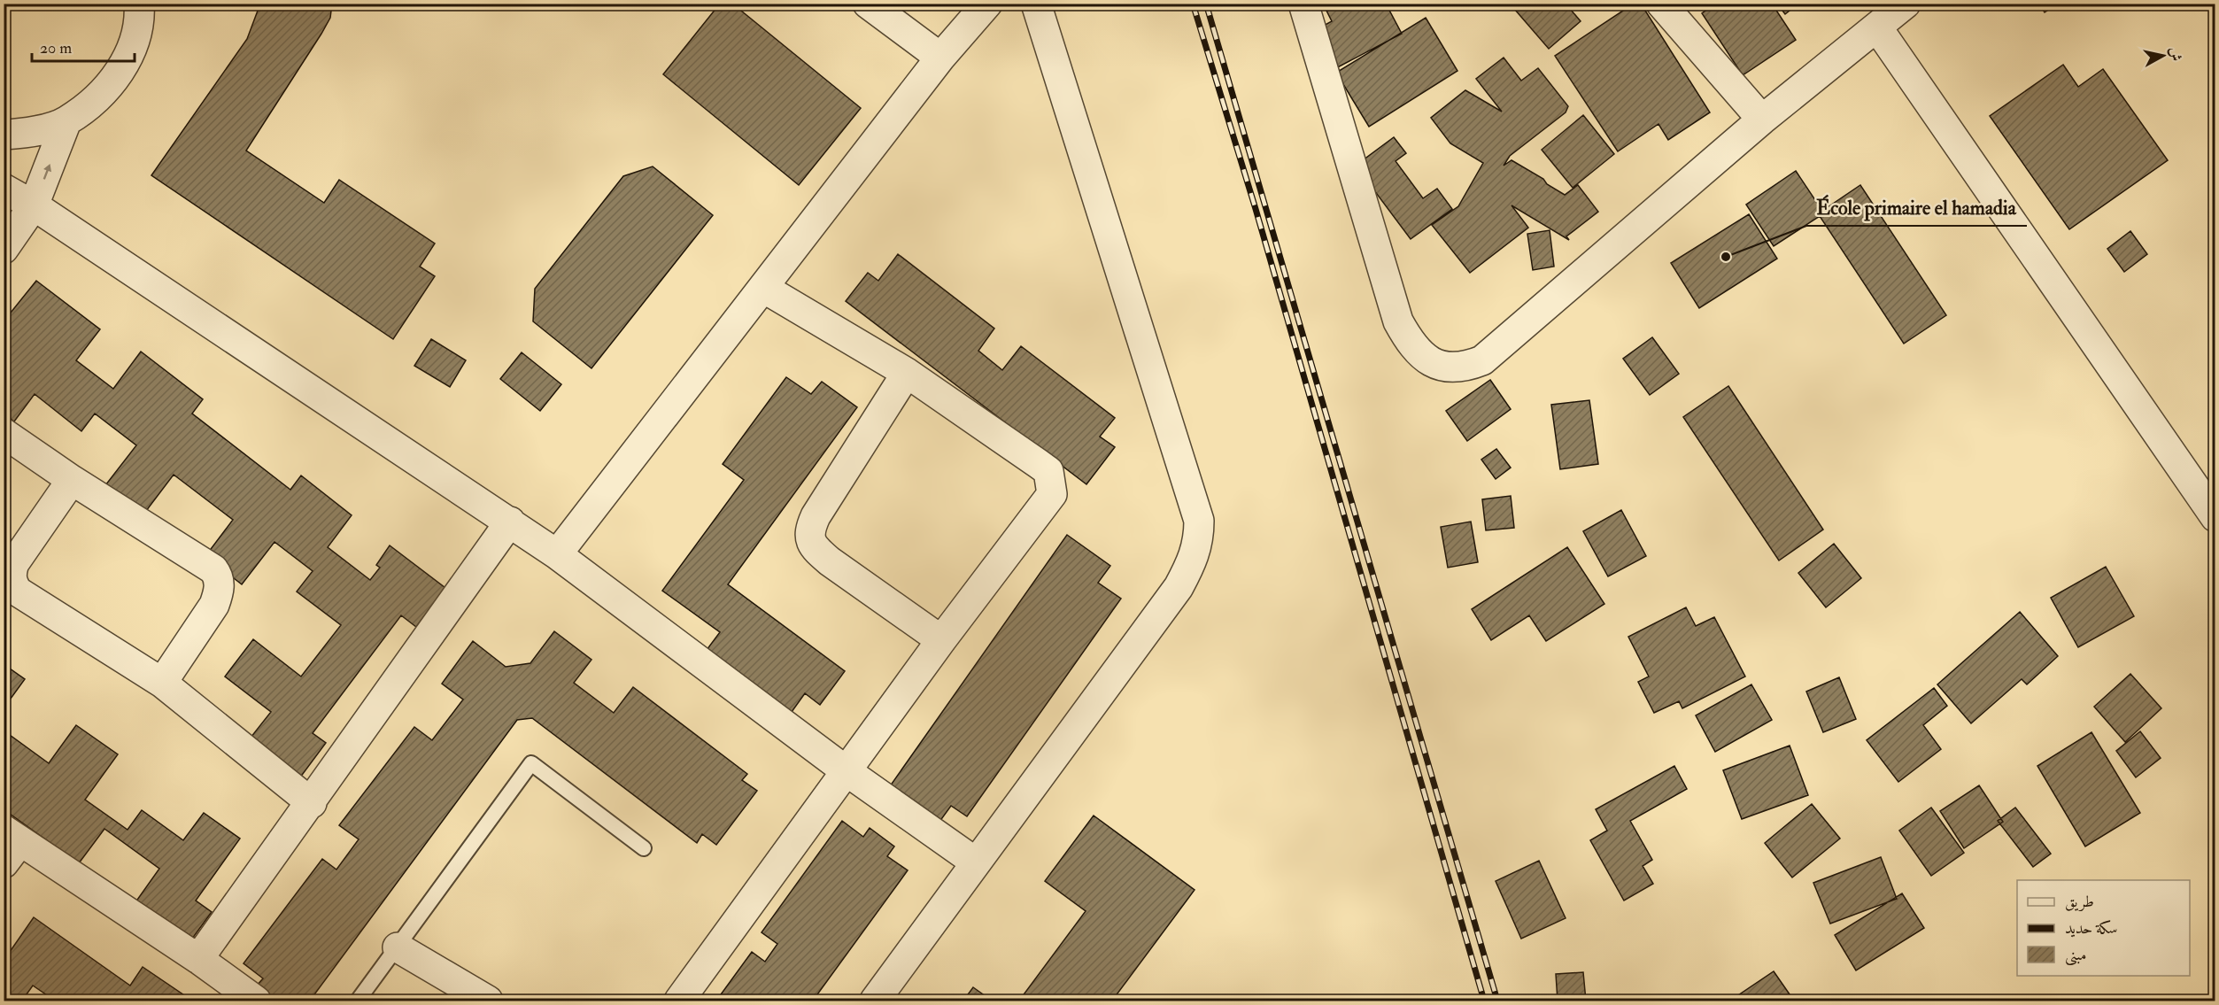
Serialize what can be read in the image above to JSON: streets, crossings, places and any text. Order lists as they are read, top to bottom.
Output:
{
  "places": ["École primaire el hamadia"],
  "legend": ["طريق", "سكة حديد", "مبنى"],
  "scale_bar": "20 m",
  "north": "right"
}
